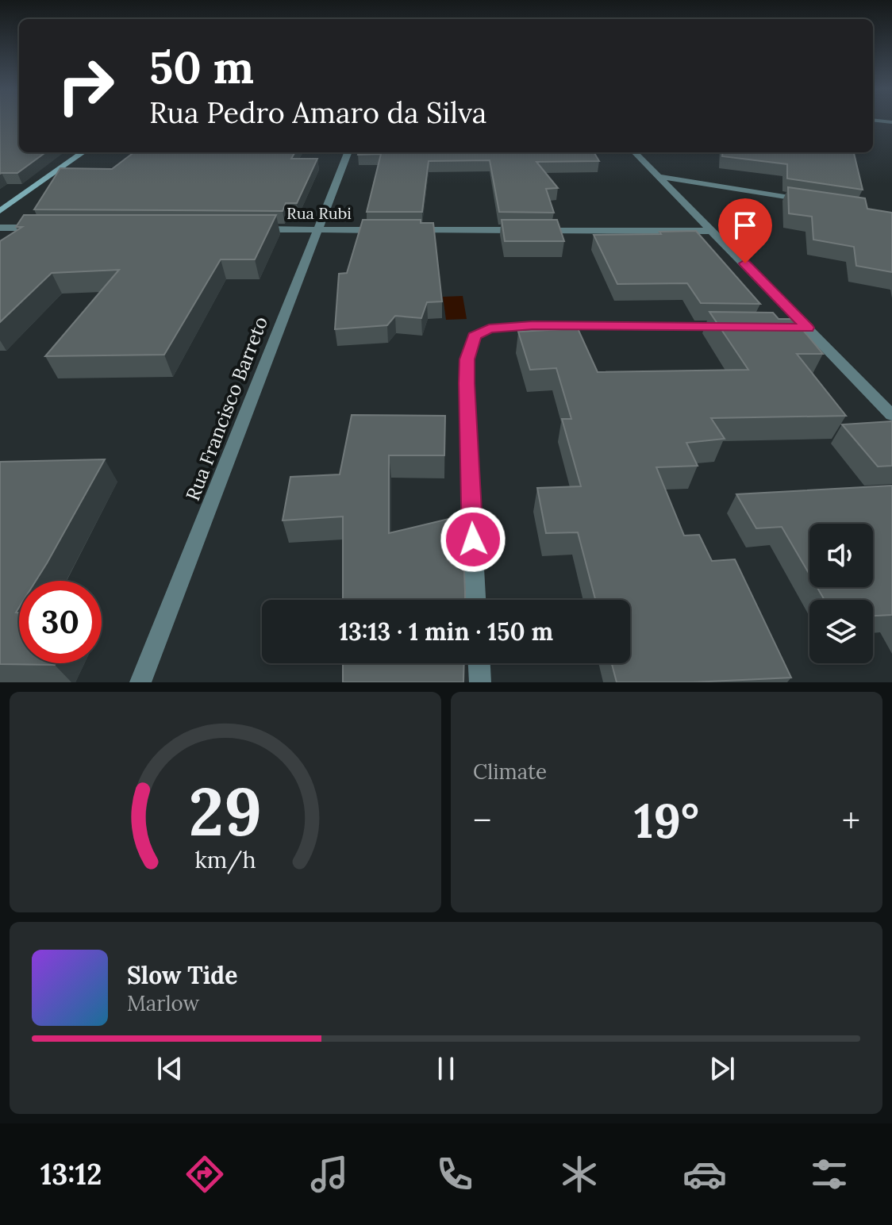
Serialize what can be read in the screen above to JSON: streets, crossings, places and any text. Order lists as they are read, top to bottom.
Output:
{
  "streets": {
    "street": ["Rua Rubi", "Rua Francisco Barreto"]
  },
  "crossings": [
    ["Rua Rubi", "Rua Francisco Barreto"]
  ],
  "page": {
    "turn": ["50 m", "Rua Pedro Amaro da Silva"],
    "limit": "30",
    "trip": "13:13 · 1 min · 150 m",
    "tile": "Climate",
    "heat": ["−", "19°", "+"],
    "song": ["Slow Tide", "Marlow"],
    "tabs": "13:12",
    "gauge": ["29", "km/h"]
  }
}
